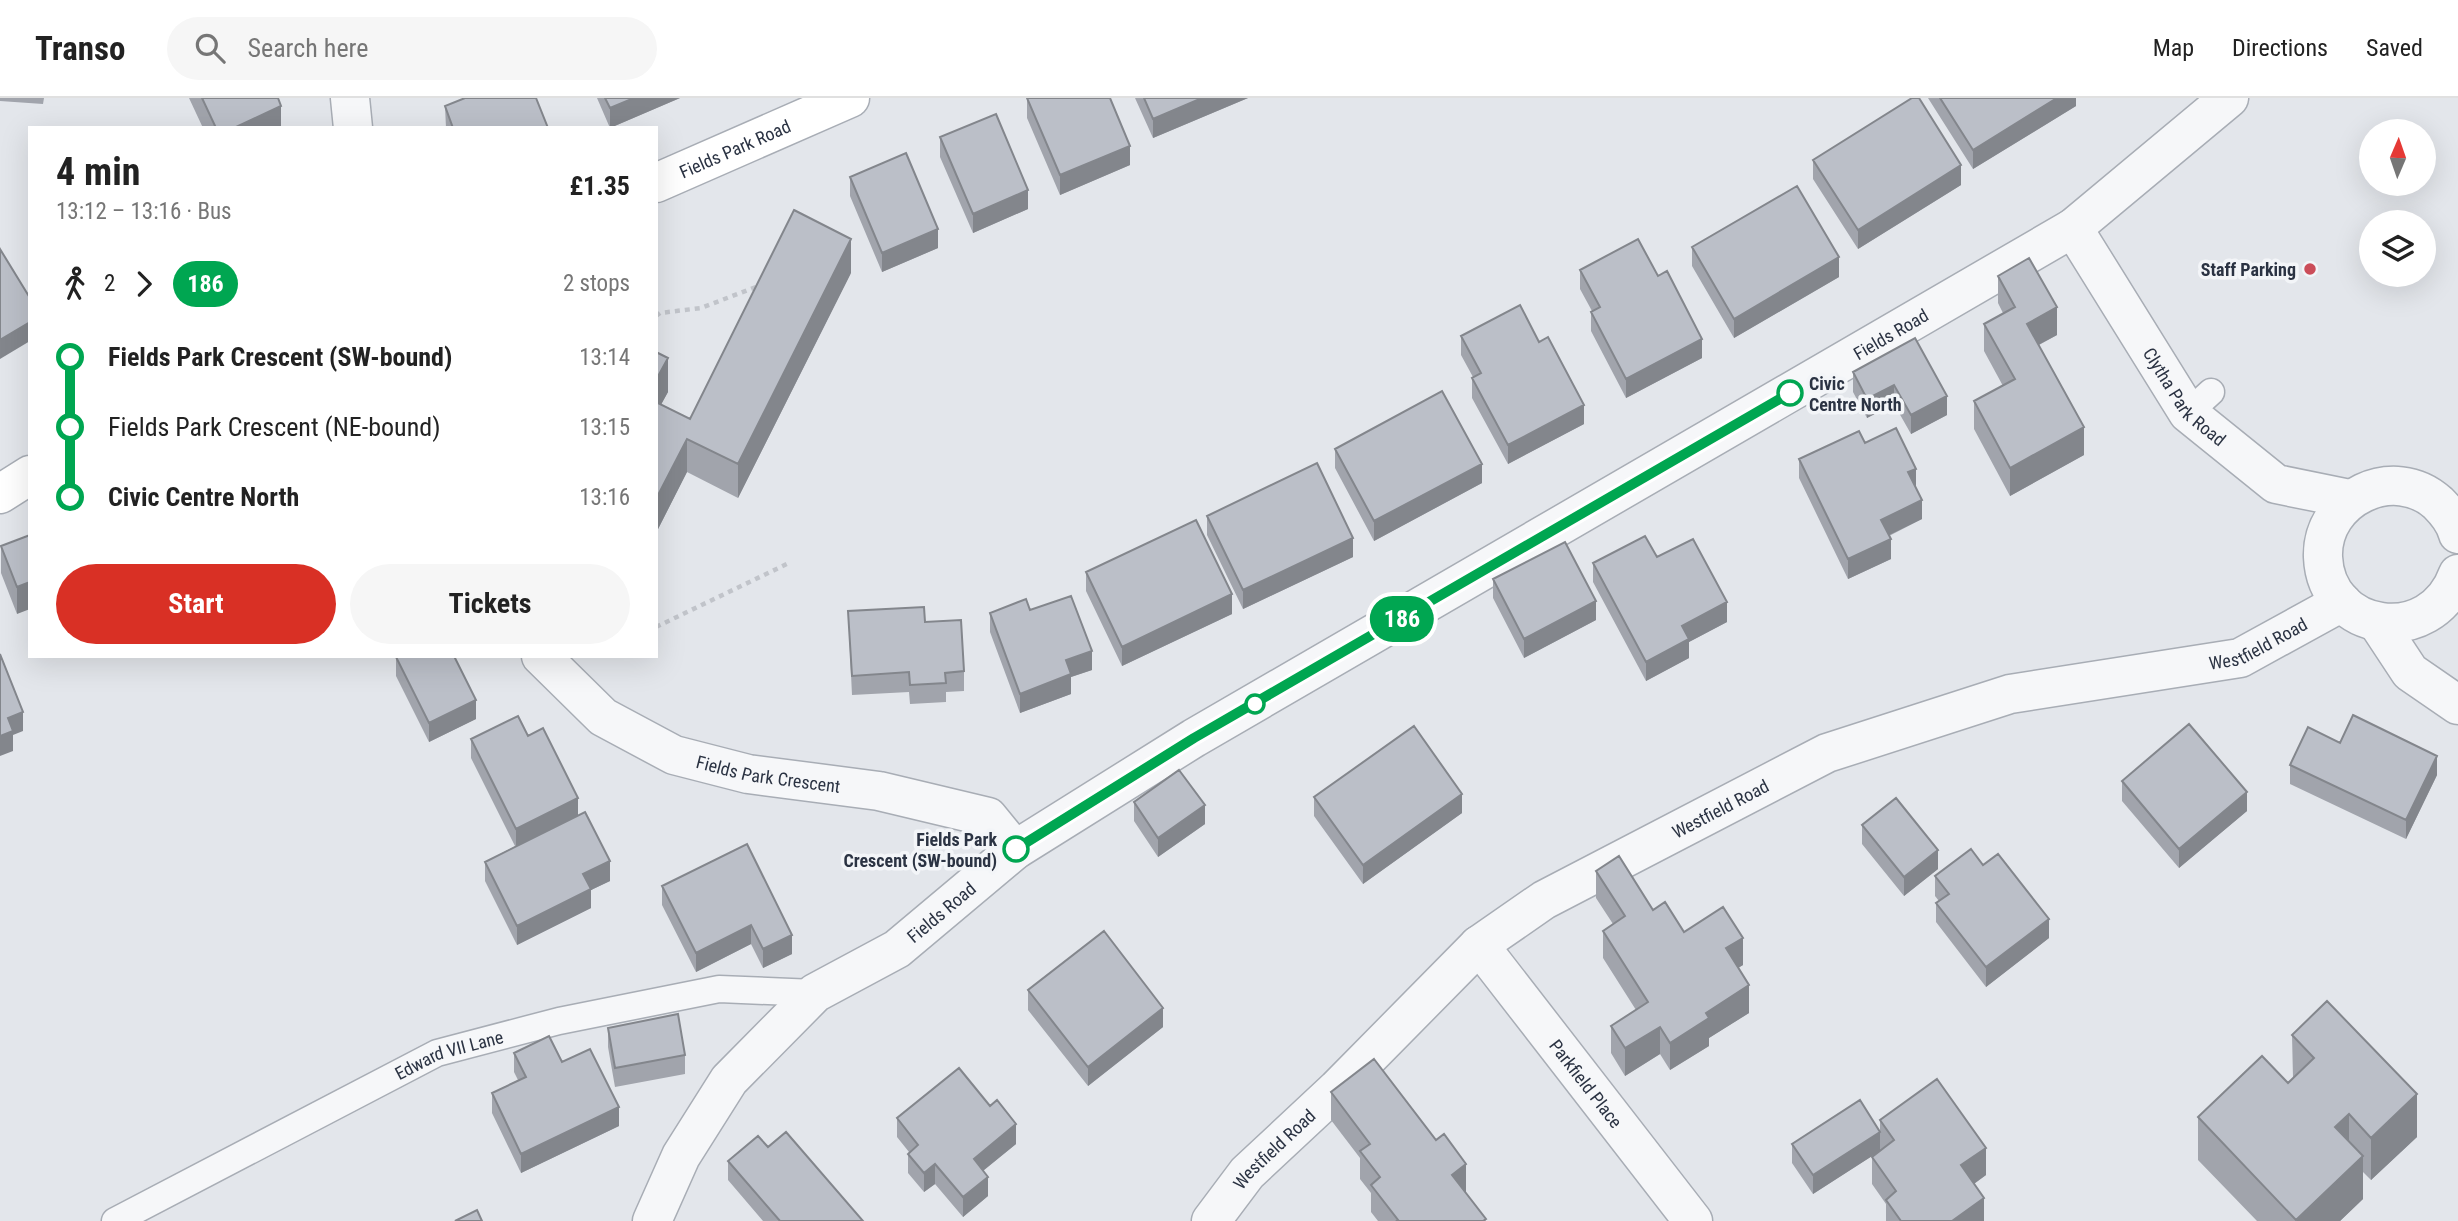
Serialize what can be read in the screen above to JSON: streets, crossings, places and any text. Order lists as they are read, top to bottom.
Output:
{
  "streets": {
    "main road": ["Fields Park Road"],
    "street": [
      "Fields Road",
      "Clytha Park Road",
      "Westfield Road",
      "Fields Park Crescent",
      "Parkfield Place"
    ],
    "lane": ["Edward VII Lane"]
  },
  "crossings": [
    ["Fields Road", "Clytha Park Road"],
    ["Fields Road", "Fields Park Crescent"],
    ["Fields Road", "Edward VII Lane"],
    ["Westfield Road", "Parkfield Place"]
  ],
  "places": ["Staff Parking", "Civic Centre North", "Fields Park Crescent (SW-bound)"],
  "lines": ["bus line 186"],
  "north": "top",
  "page": {
    "header": "Transo",
    "search": "Search here",
    "nav": ["Map", "Directions", "Saved"],
    "on_map": "186",
    "heading": ["4 min", "13:12 – 13:16 · Bus", "£1.35"],
    "legs": ["2", "186", "2 stops"],
    "list": [
      {
        "name": "Fields Park Crescent (SW-bound)",
        "value": "13:14"
      },
      {
        "name": "Fields Park Crescent (NE-bound)",
        "value": "13:15"
      },
      {
        "name": "Civic Centre North",
        "value": "13:16"
      }
    ],
    "buttons": ["Start", "Tickets"]
  }
}
